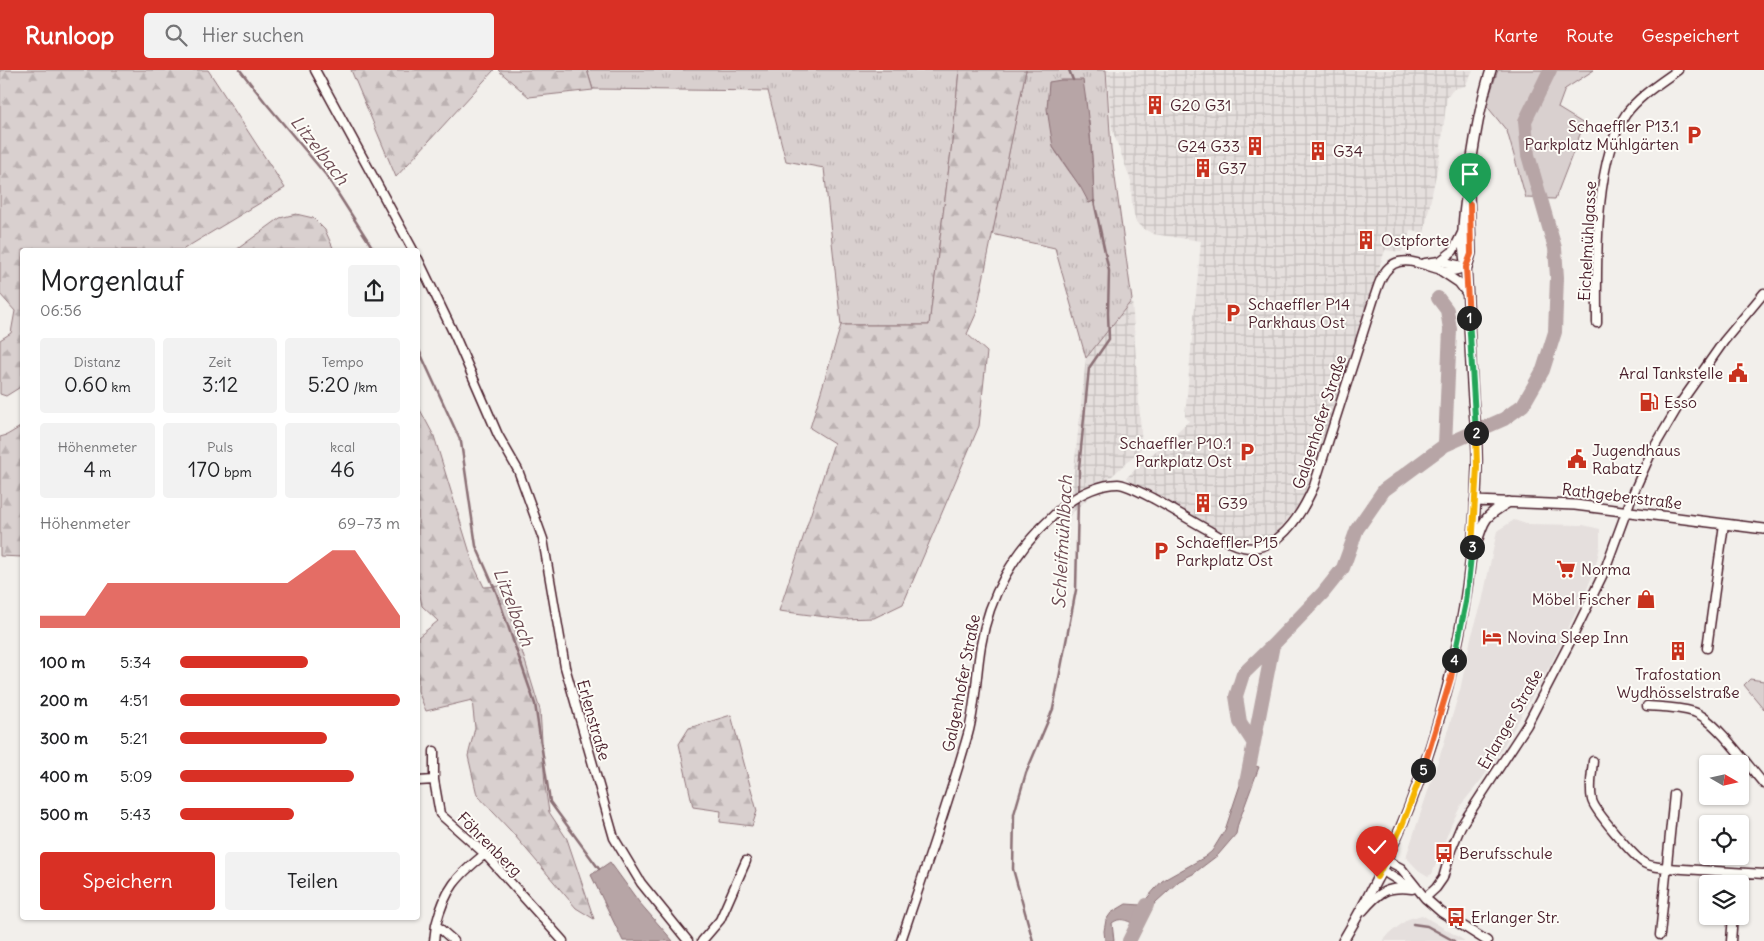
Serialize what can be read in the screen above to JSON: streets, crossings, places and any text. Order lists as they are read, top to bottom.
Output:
{
  "streets": {
    "street": [
      "Eichelmühlgasse",
      "Galgenhofer Straße",
      "Rathgeberstraße",
      "Erlanger Straße",
      "Erlenstraße",
      "Föhrenberg"
    ]
  },
  "crossings": [
    ["Rathgeberstraße", "Erlanger Straße"]
  ],
  "water": ["Litzelbach", "Schleifmühlbach"],
  "places": {
    "building": [
      "G20 G31",
      "G24 G33",
      "G34",
      "G37",
      "Ostpforte",
      "G39",
      "Trafostation Wydhösselstraße"
    ],
    "parking": [
      "Schaeffler P13.1 Parkplatz Mühlgärten",
      "Schaeffler P14 Parkhaus Ost",
      "Schaeffler P10.1 Parkplatz Ost",
      "Schaeffler P15 Parkplatz Ost"
    ],
    "public building": ["Aral Tankstelle", "Jugendhaus Rabatz"],
    "fuel station": ["Esso"],
    "supermarket": ["Norma"],
    "shop": ["Möbel Fischer"],
    "hotel": ["Novina Sleep Inn"],
    "bus stop": ["Berufsschule", "Erlanger Str."]
  },
  "north": "right",
  "page": {
    "header": "Runloop",
    "search": "Hier suchen",
    "nav": ["Karte", "Route", "Gespeichert"],
    "heading": ["Morgenlauf", "06:56"],
    "pins": [
      "1",
      "2",
      "3",
      "4",
      "5"
    ],
    "stats": [
      ["Distanz", "0.60 km"],
      ["Zeit", "3:12"],
      ["Tempo", "5:20 /km"],
      ["Höhenmeter", "4 m"],
      ["Puls", "170 bpm"],
      ["kcal", "46"]
    ],
    "chart": ["Höhenmeter", "69–73 m"],
    "list": [
      {
        "name": "100 m",
        "note": "5:34"
      },
      {
        "name": "200 m",
        "note": "4:51"
      },
      {
        "name": "300 m",
        "note": "5:21"
      },
      {
        "name": "400 m",
        "note": "5:09"
      },
      {
        "name": "500 m",
        "note": "5:43"
      }
    ],
    "buttons": ["Speichern", "Teilen"]
  }
}
